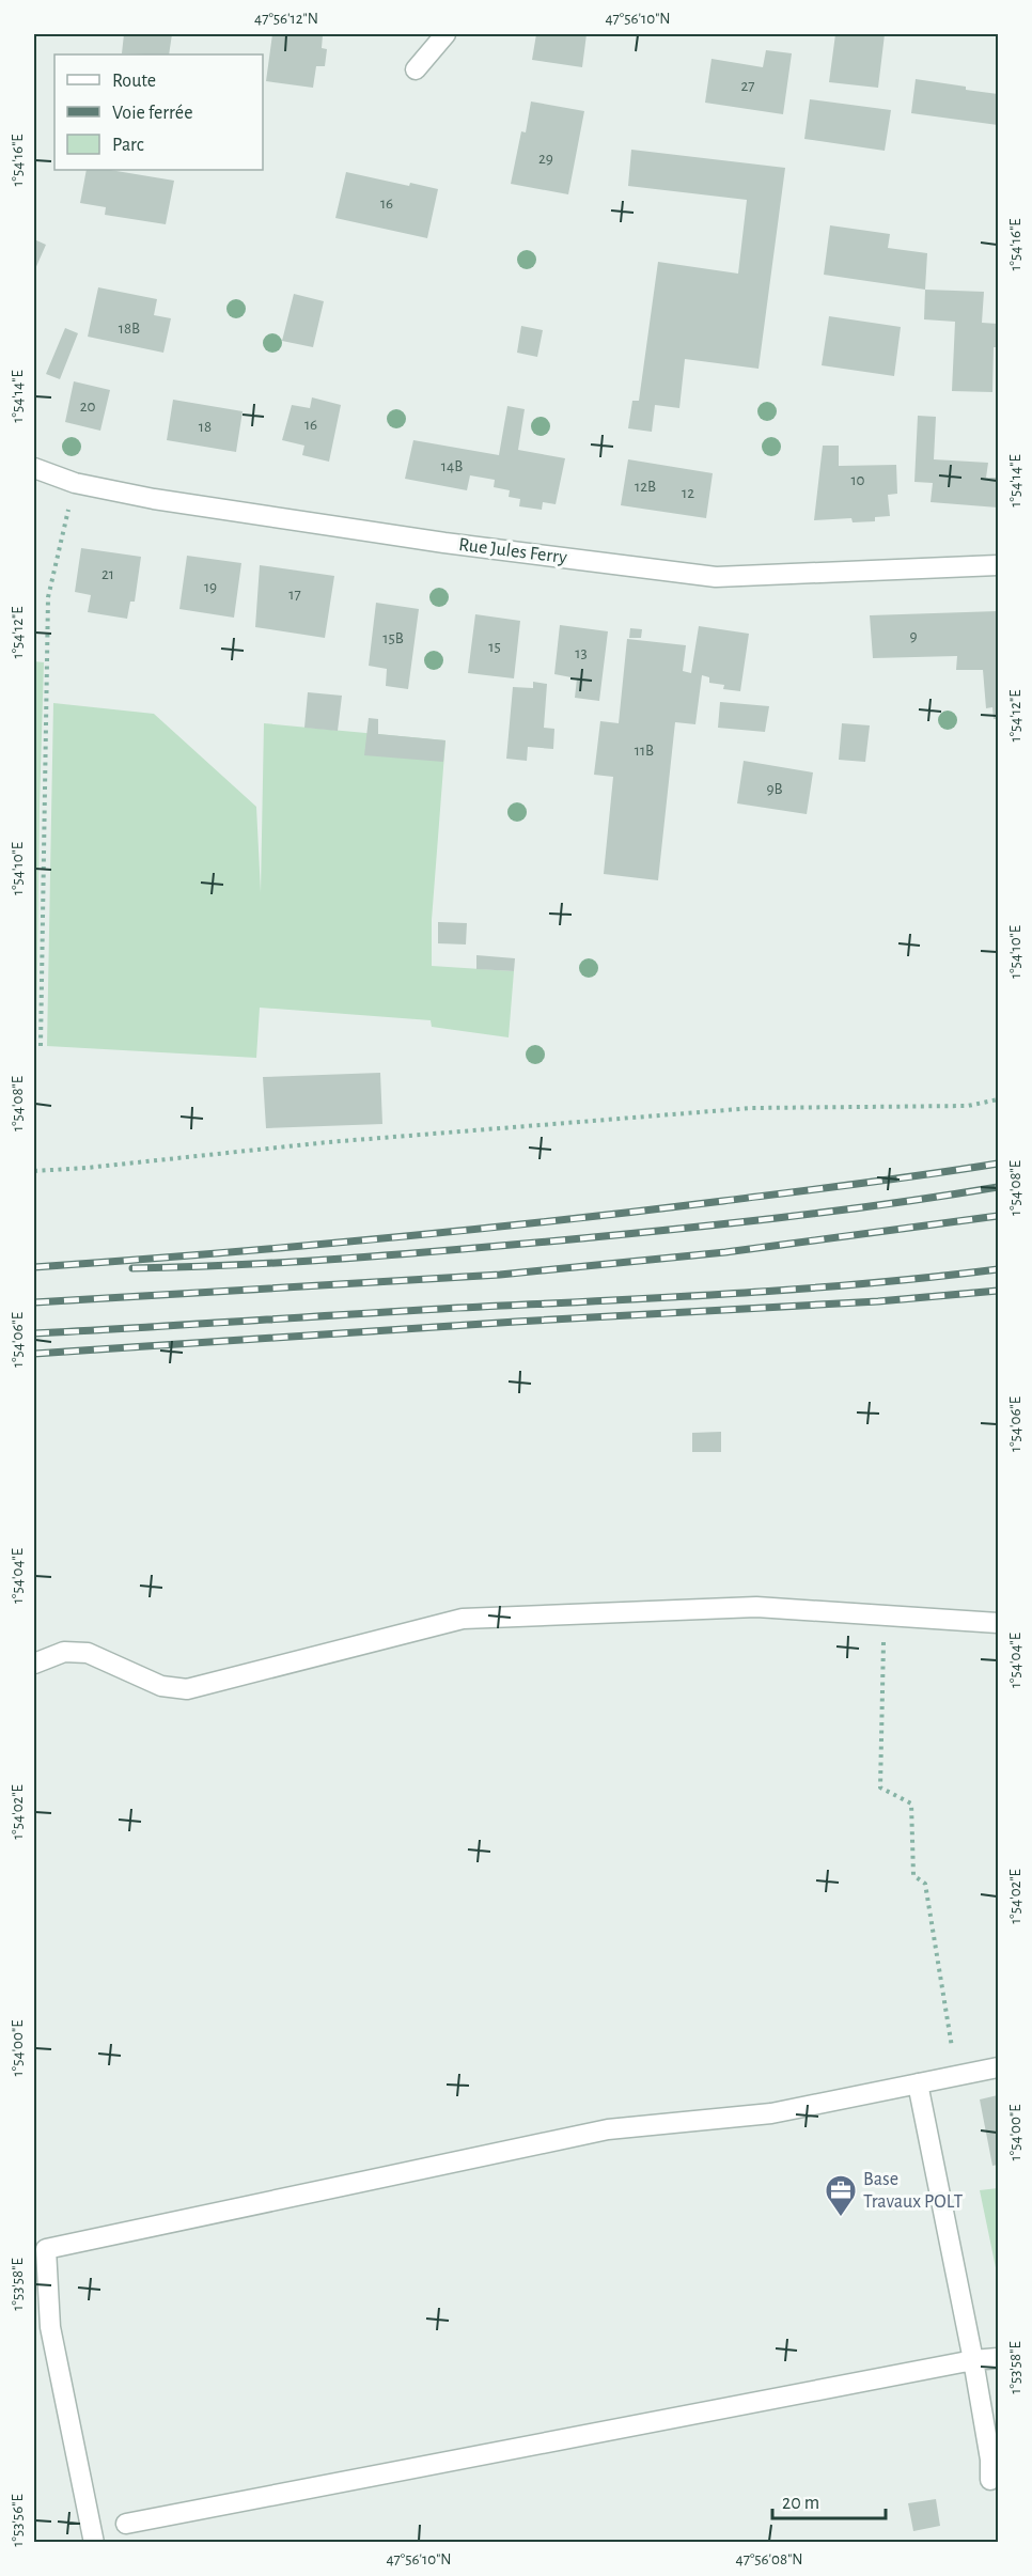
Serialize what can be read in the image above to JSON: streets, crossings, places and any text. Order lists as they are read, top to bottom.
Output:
{
  "streets": {
    "street": ["Rue Jules Ferry"]
  },
  "places": {
    "office": ["Base Travaux POLT"]
  },
  "house_numbers": [
    "27",
    "29",
    "16",
    "18B",
    "20",
    "16",
    "18",
    "14B",
    "10",
    "12B",
    "12",
    "21",
    "19",
    "17",
    "9",
    "15B",
    "15",
    "13",
    "11B",
    "9B"
  ],
  "legend": ["Route", "Voie ferrée", "Parc"],
  "scale_bar": "20 m",
  "coordinates": [
    "47°56'12\"N",
    "47°56'10\"N",
    "1°54'16\"E",
    "1°54'14\"E",
    "1°54'12\"E",
    "1°54'10\"E",
    "1°54'08\"E",
    "1°54'06\"E",
    "1°54'04\"E",
    "1°54'02\"E",
    "1°54'00\"E",
    "1°53'58\"E",
    "1°53'56\"E",
    "47°56'08\"N"
  ]
}
